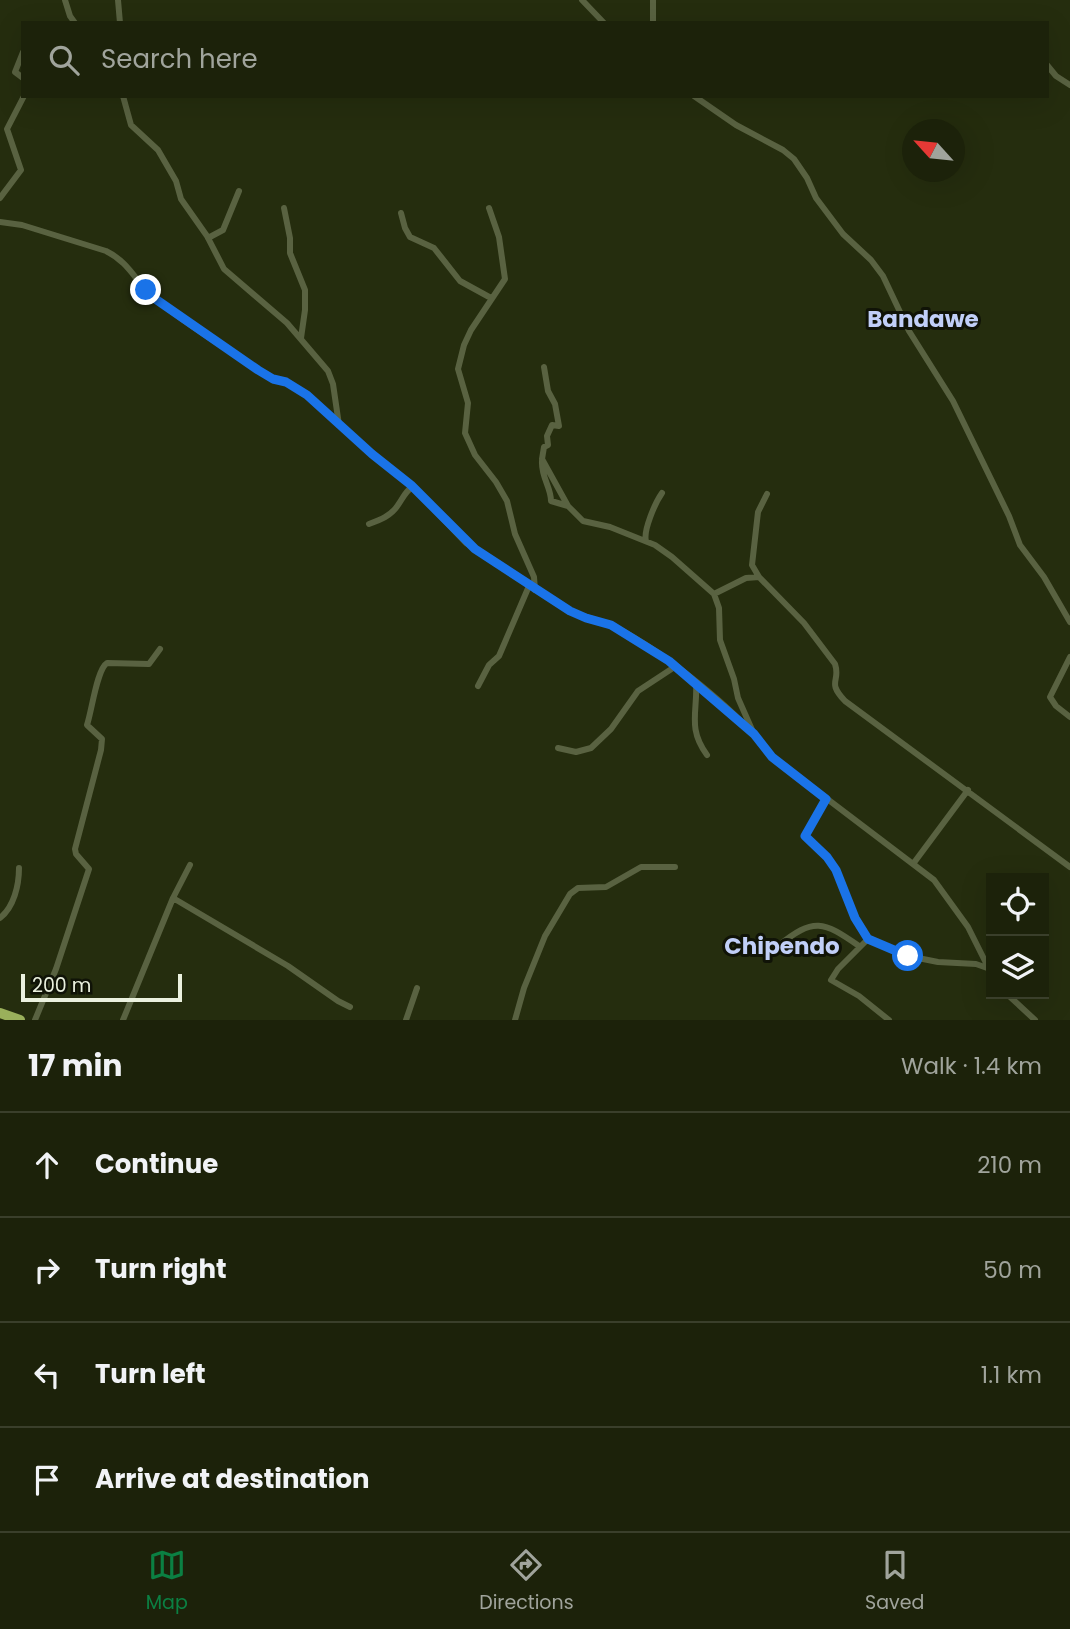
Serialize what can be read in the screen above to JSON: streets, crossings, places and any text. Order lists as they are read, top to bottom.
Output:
{
  "districts": ["Bandawe", "Chipendo"],
  "scale_bar": "200 m",
  "north": "top left",
  "page": {
    "search": "Search here",
    "scale": "200 m",
    "heading": ["17 min", "Walk · 1.4 km"],
    "list": [
      ["Continue", "210 m"],
      ["Turn right", "50 m"],
      ["Turn left", "1.1 km"],
      "Arrive at destination"
    ],
    "nav": ["Map", "Directions", "Saved"]
  }
}
